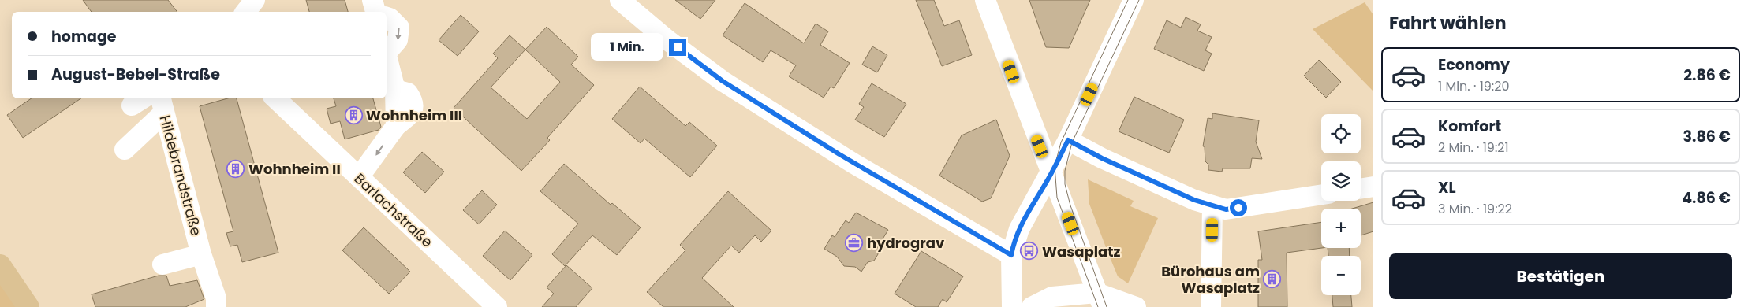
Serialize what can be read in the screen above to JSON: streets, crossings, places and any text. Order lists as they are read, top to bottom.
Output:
{
  "streets": {
    "street": ["Hildebrandstraße", "Barlachstraße"]
  },
  "places": {
    "building": ["Wohnheim III", "Wohnheim II", "Bürohaus am Wasaplatz"],
    "office": ["hydrograv"],
    "bus stop": ["Wasaplatz"]
  },
  "page": {
    "heading": "Fahrt wählen",
    "banner": ["homage", "August-Bebel-Straße"],
    "bubble": "1 Min.",
    "list": [
      {
        "name": "Economy",
        "note": "1 Min. · 19:20",
        "value": "2.86 €"
      },
      {
        "name": "Komfort",
        "note": "2 Min. · 19:21",
        "value": "3.86 €"
      },
      {
        "name": "XL",
        "note": "3 Min. · 19:22",
        "value": "4.86 €"
      }
    ],
    "map_buttons": ["+", "−"],
    "buttons": "Bestätigen"
  }
}
